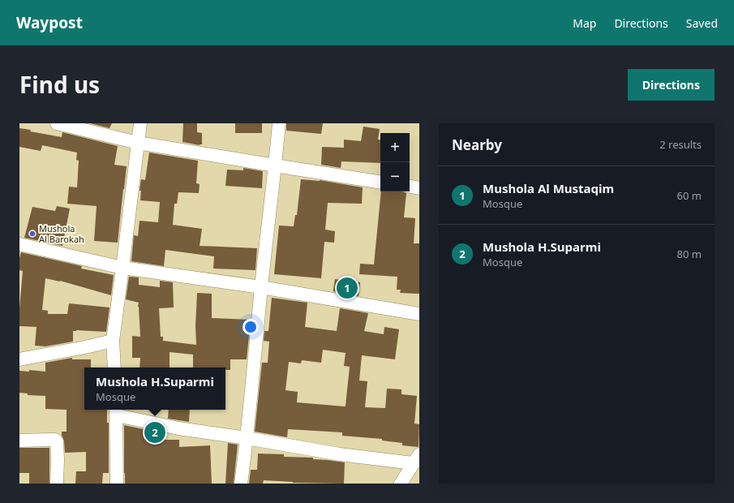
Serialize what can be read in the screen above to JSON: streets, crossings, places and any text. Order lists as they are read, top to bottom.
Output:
{
  "places": ["Mushola Al Barokah"],
  "page": {
    "header": "Waypost",
    "nav": ["Map", "Directions", "Saved"],
    "title": "Find us",
    "buttons": "Directions",
    "heading": ["Nearby", "2 results"],
    "map_buttons": ["+", "−"],
    "list": [
      {
        "mark": "1",
        "name": "Mushola Al Mustaqim",
        "note": "Mosque",
        "value": "60 m"
      },
      {
        "mark": "2",
        "name": "Mushola H.Suparmi",
        "note": "Mosque",
        "value": "80 m"
      }
    ],
    "pins": ["1", "2"],
    "popup": ["Mushola H.Suparmi", "Mosque"]
  }
}
